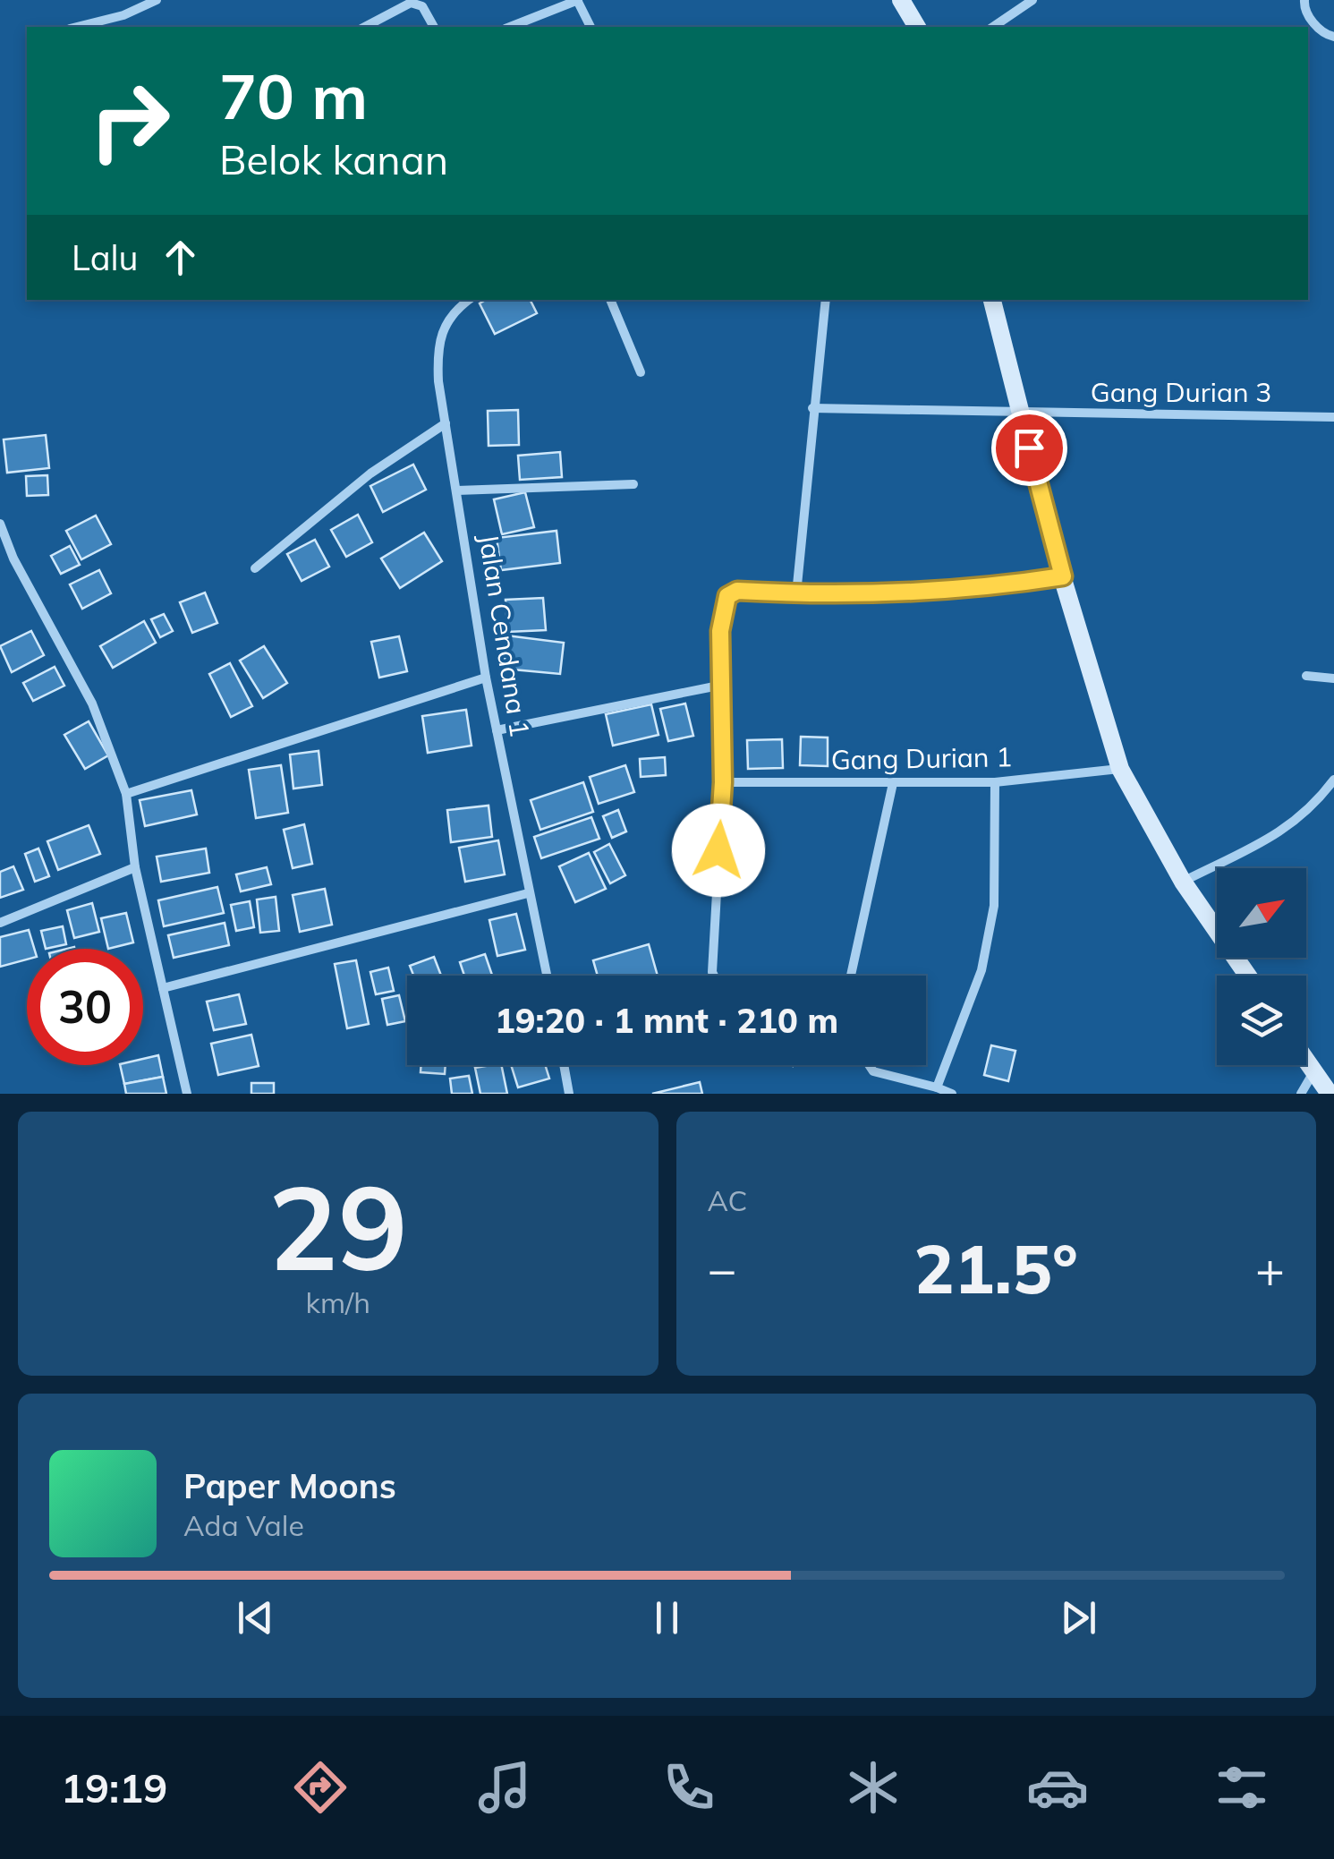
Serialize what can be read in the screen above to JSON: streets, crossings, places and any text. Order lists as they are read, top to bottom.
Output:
{
  "streets": {
    "street": ["Gang Durian 3", "Jalan Cendana 1", "Gang Durian 1"]
  },
  "north": "top right",
  "page": {
    "turn": ["70 m", "Belok kanan"],
    "then": "Lalu",
    "limit": "30",
    "trip": "19:20 · 1 mnt · 210 m",
    "tile": [
      ["29", "km/h"],
      "AC"
    ],
    "heat": ["−", "21.5°", "+"],
    "song": ["Paper Moons", "Ada Vale"],
    "tabs": "19:19"
  }
}
